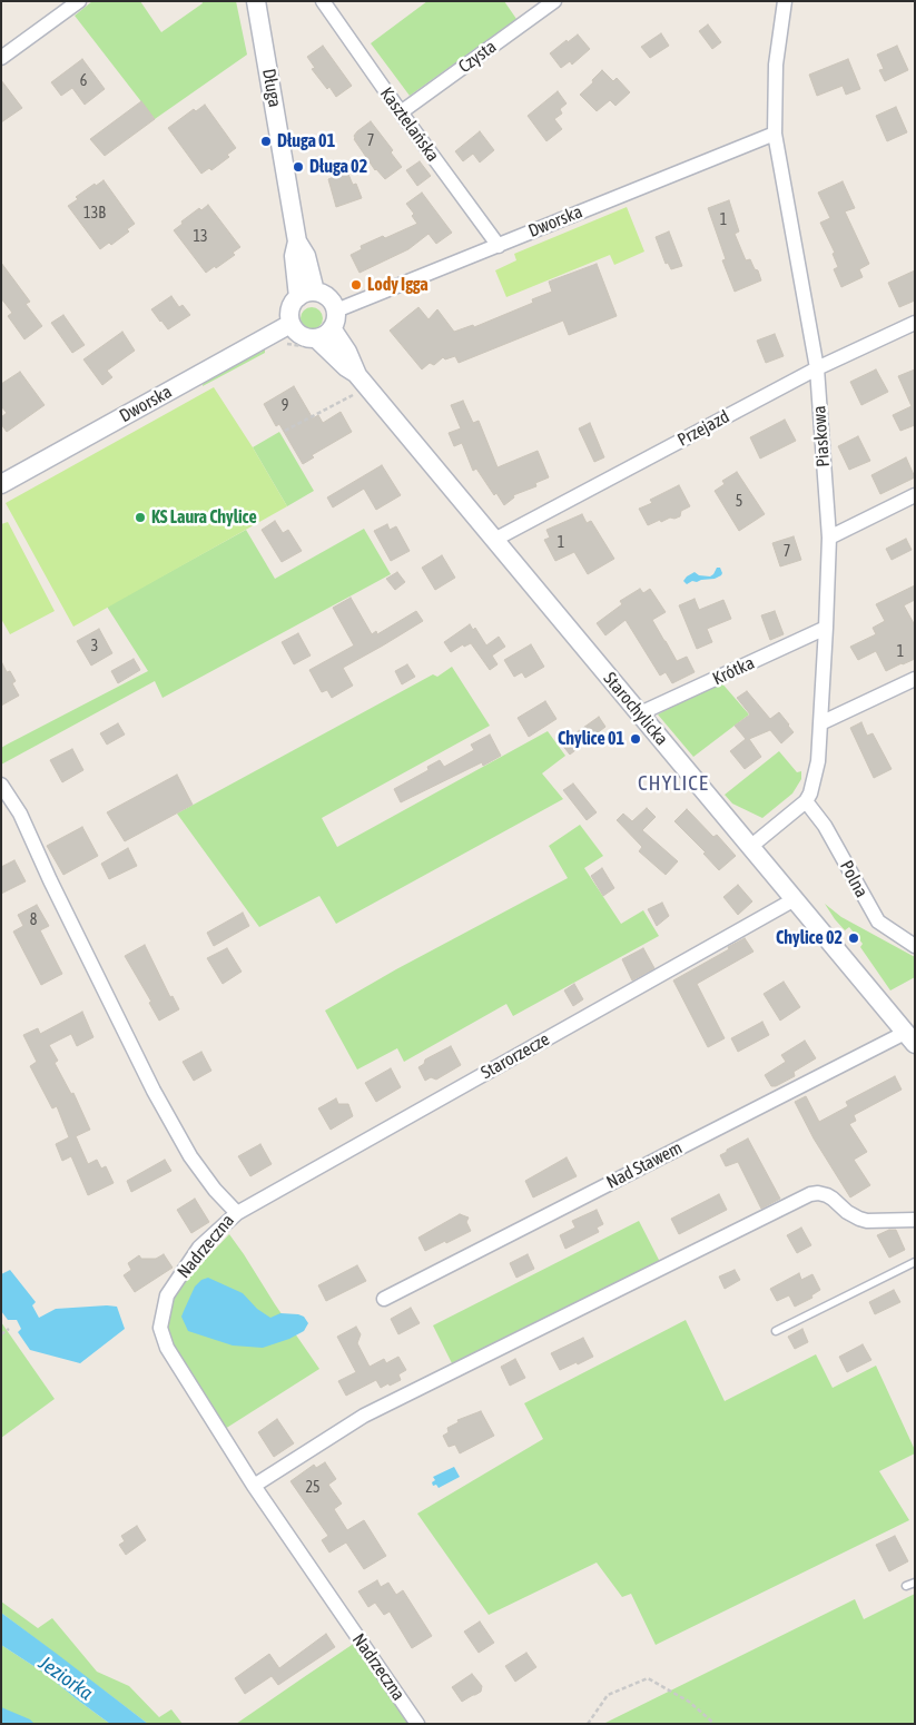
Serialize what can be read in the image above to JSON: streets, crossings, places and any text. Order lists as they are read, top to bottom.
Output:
{
  "streets": {
    "street": [
      "Czysta",
      "Długa",
      "Kasztelańska",
      "Dworska",
      "Przejazd",
      "Piaskowa",
      "Krótka",
      "Starochylicka",
      "Polna",
      "Starorzecze",
      "Nad Stawem",
      "Nadrzeczna"
    ]
  },
  "crossings": [
    ["Czysta", "Kasztelańska"],
    ["Długa", "Dworska"],
    ["Długa", "Starochylicka"],
    ["Kasztelańska", "Dworska"],
    ["Dworska", "Piaskowa"],
    ["Dworska", "Starochylicka"],
    ["Przejazd", "Piaskowa"],
    ["Przejazd", "Starochylicka"],
    ["Piaskowa", "Krótka"],
    ["Piaskowa", "Starochylicka"],
    ["Piaskowa", "Polna"],
    ["Krótka", "Starochylicka"],
    ["Starochylicka", "Starorzecze"],
    ["Starochylicka", "Nad Stawem"],
    ["Starorzecze", "Nadrzeczna"]
  ],
  "districts": ["CHYLICE"],
  "water": ["Jeziorka"],
  "places": [
    "Długa 01",
    "Długa 02",
    "Lody Igga",
    "KS Laura Chylice",
    "Chylice 01",
    "Chylice 02"
  ],
  "house_numbers": [
    "6",
    "7",
    "13B",
    "1",
    "13",
    "9",
    "5",
    "1",
    "7",
    "3",
    "1",
    "8",
    "25"
  ]
}
